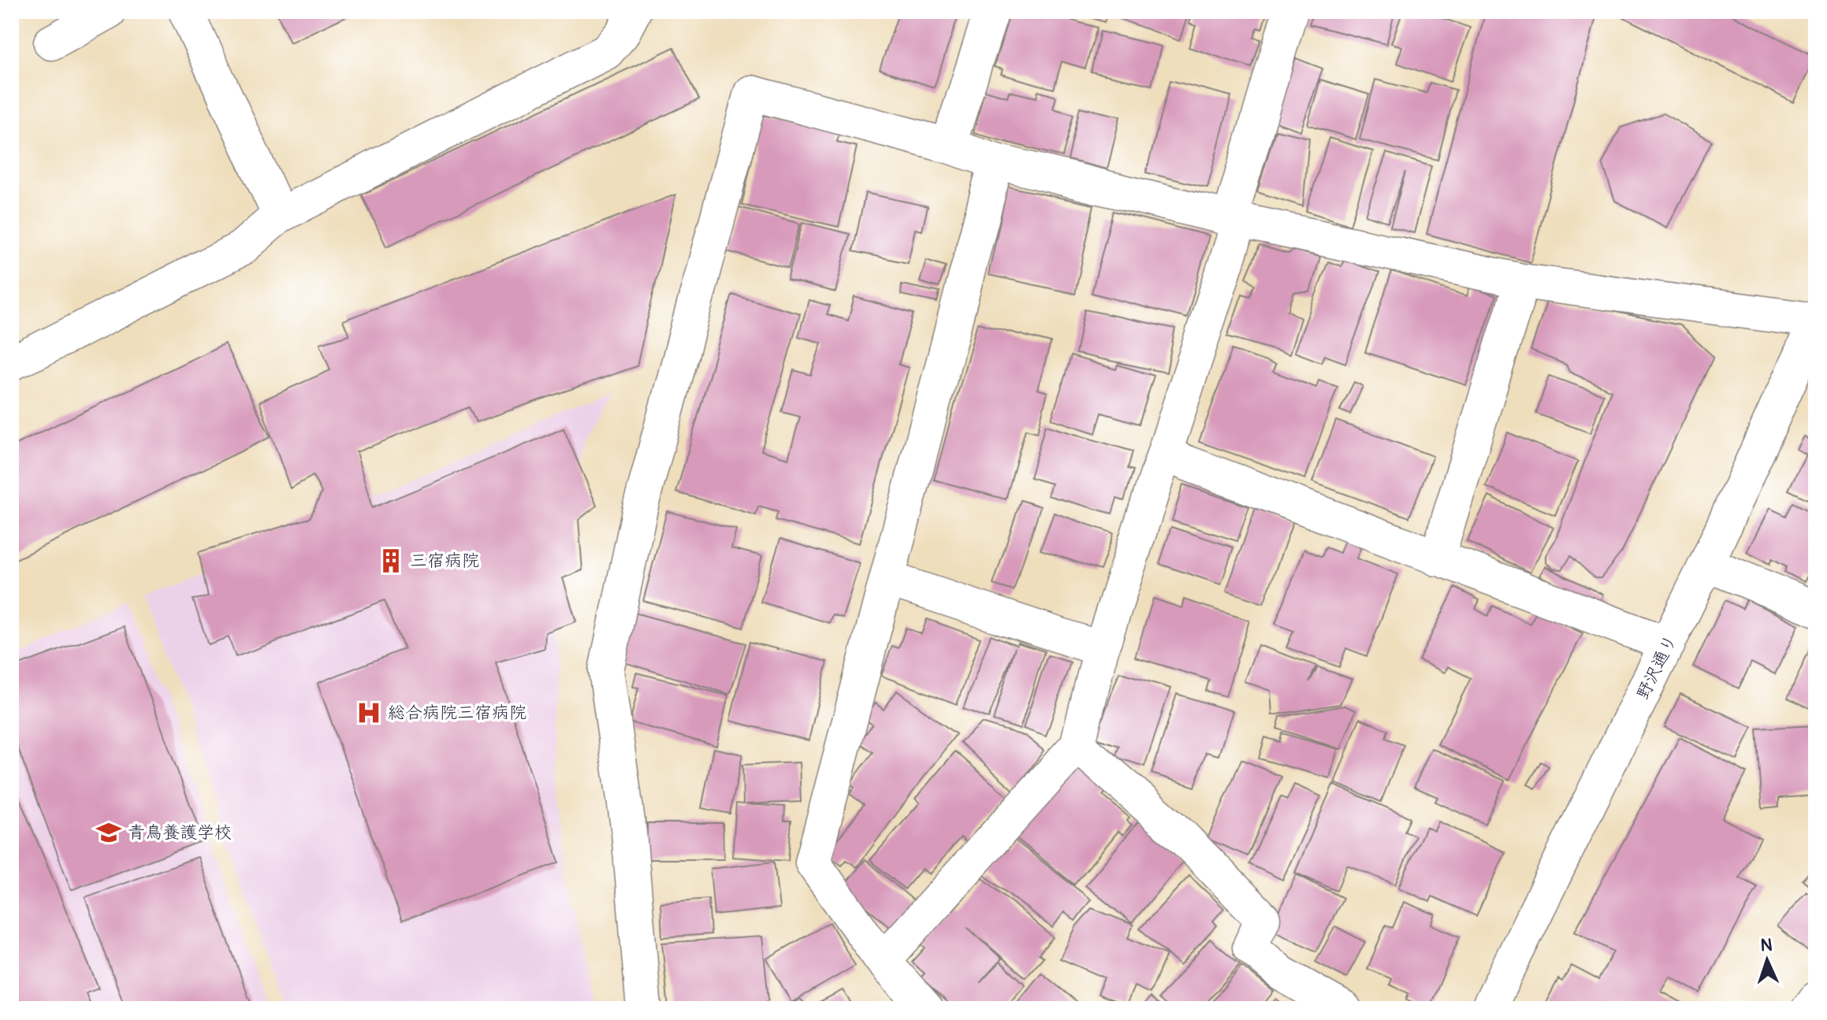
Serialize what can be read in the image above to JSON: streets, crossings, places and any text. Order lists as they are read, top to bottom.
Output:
{
  "streets": {
    "street": ["野沢通り"]
  },
  "places": {
    "building": ["三宿病院"],
    "hospital": ["総合病院三宿病院"],
    "school or university": ["青鳥養護学校"]
  },
  "north": "top"
}
